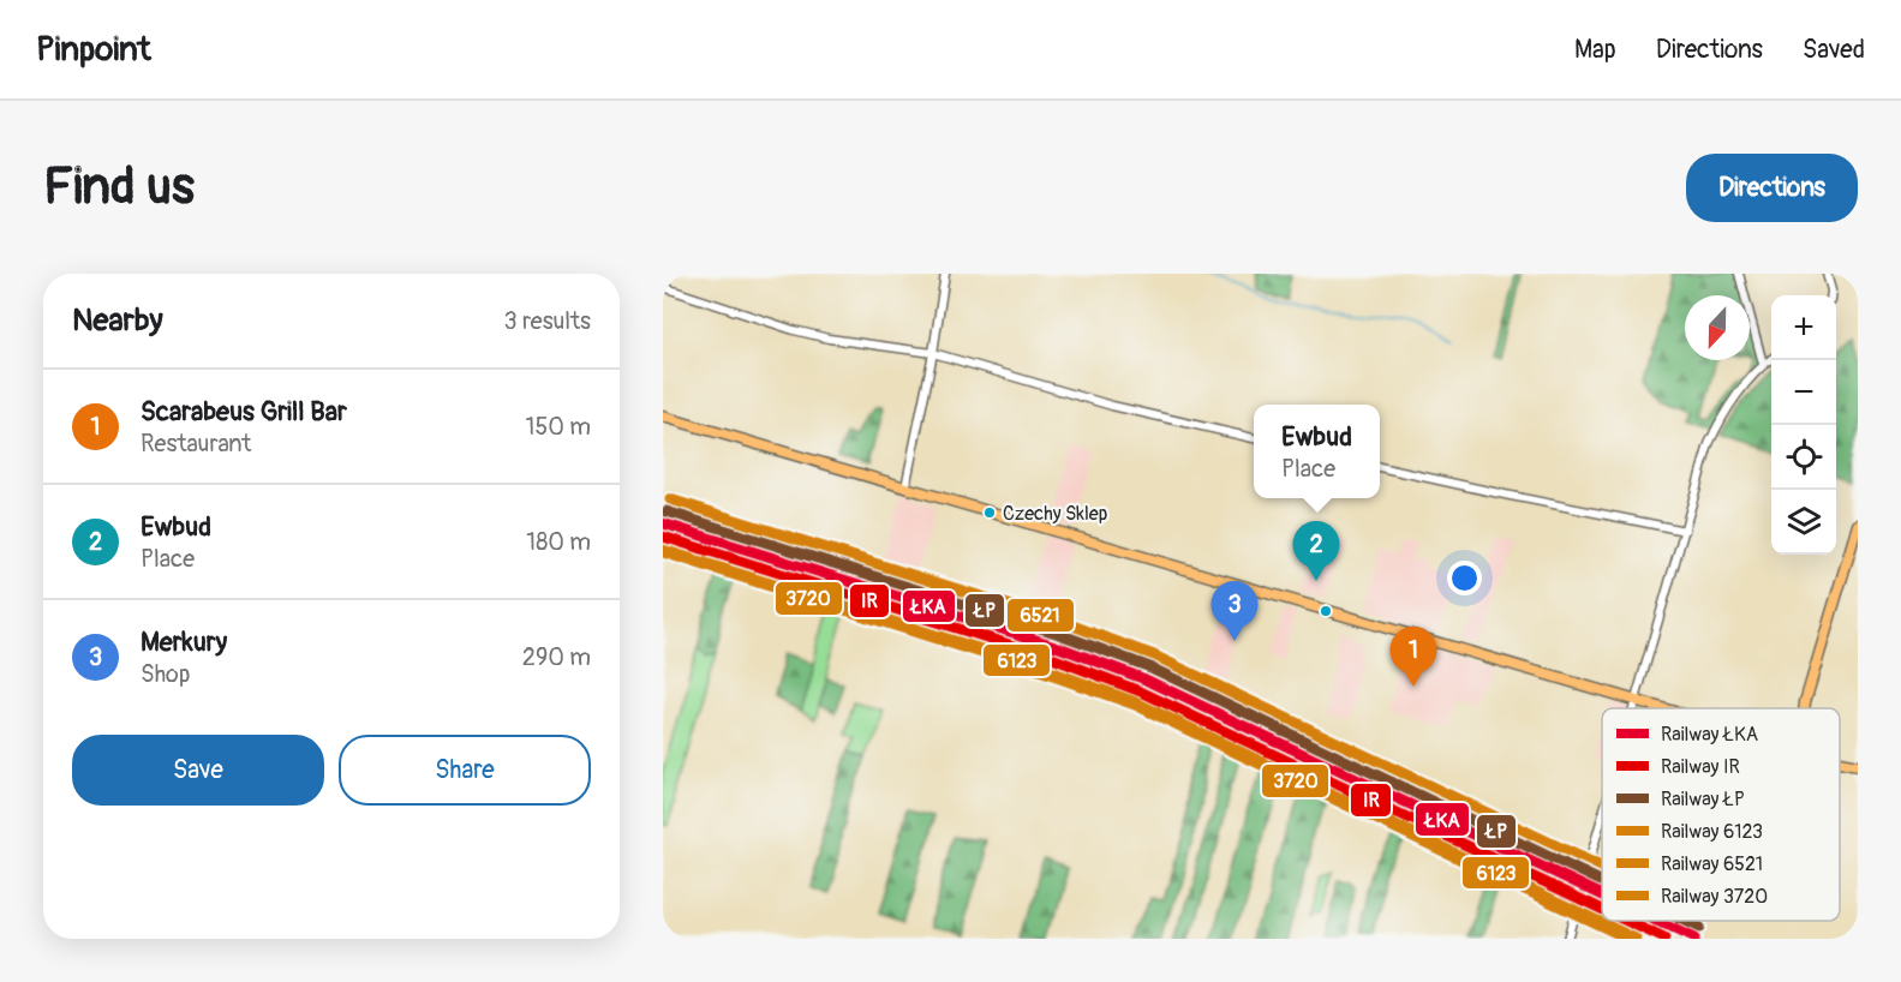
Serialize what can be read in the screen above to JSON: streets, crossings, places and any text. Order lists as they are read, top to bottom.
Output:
{
  "places": ["Czechy Sklep"],
  "lines": [
    "rail line 6521",
    "rail line ŁP",
    "rail line ŁKA",
    "rail line IR",
    "rail line 6123",
    "rail line 3720"
  ],
  "legend": [
    "Railway ŁKA",
    "Railway IR",
    "Railway ŁP",
    "Railway 6123",
    "Railway 6521",
    "Railway 3720"
  ],
  "north": "bottom",
  "page": {
    "header": "Pinpoint",
    "nav": ["Map", "Directions", "Saved"],
    "buttons": [
      "Directions",
      ["Save", "Share"]
    ],
    "title": "Find us",
    "heading": ["Nearby", "3 results"],
    "map_buttons": ["+", "−"],
    "list": [
      {
        "mark": "1",
        "name": "Scarabeus Grill Bar",
        "note": "Restaurant",
        "value": "150 m"
      },
      {
        "mark": "2",
        "name": "Ewbud",
        "note": "Place",
        "value": "180 m"
      },
      {
        "mark": "3",
        "name": "Merkury",
        "note": "Shop",
        "value": "290 m"
      }
    ],
    "popup": ["Ewbud", "Place"],
    "pins": ["2", "3", "1"]
  }
}
